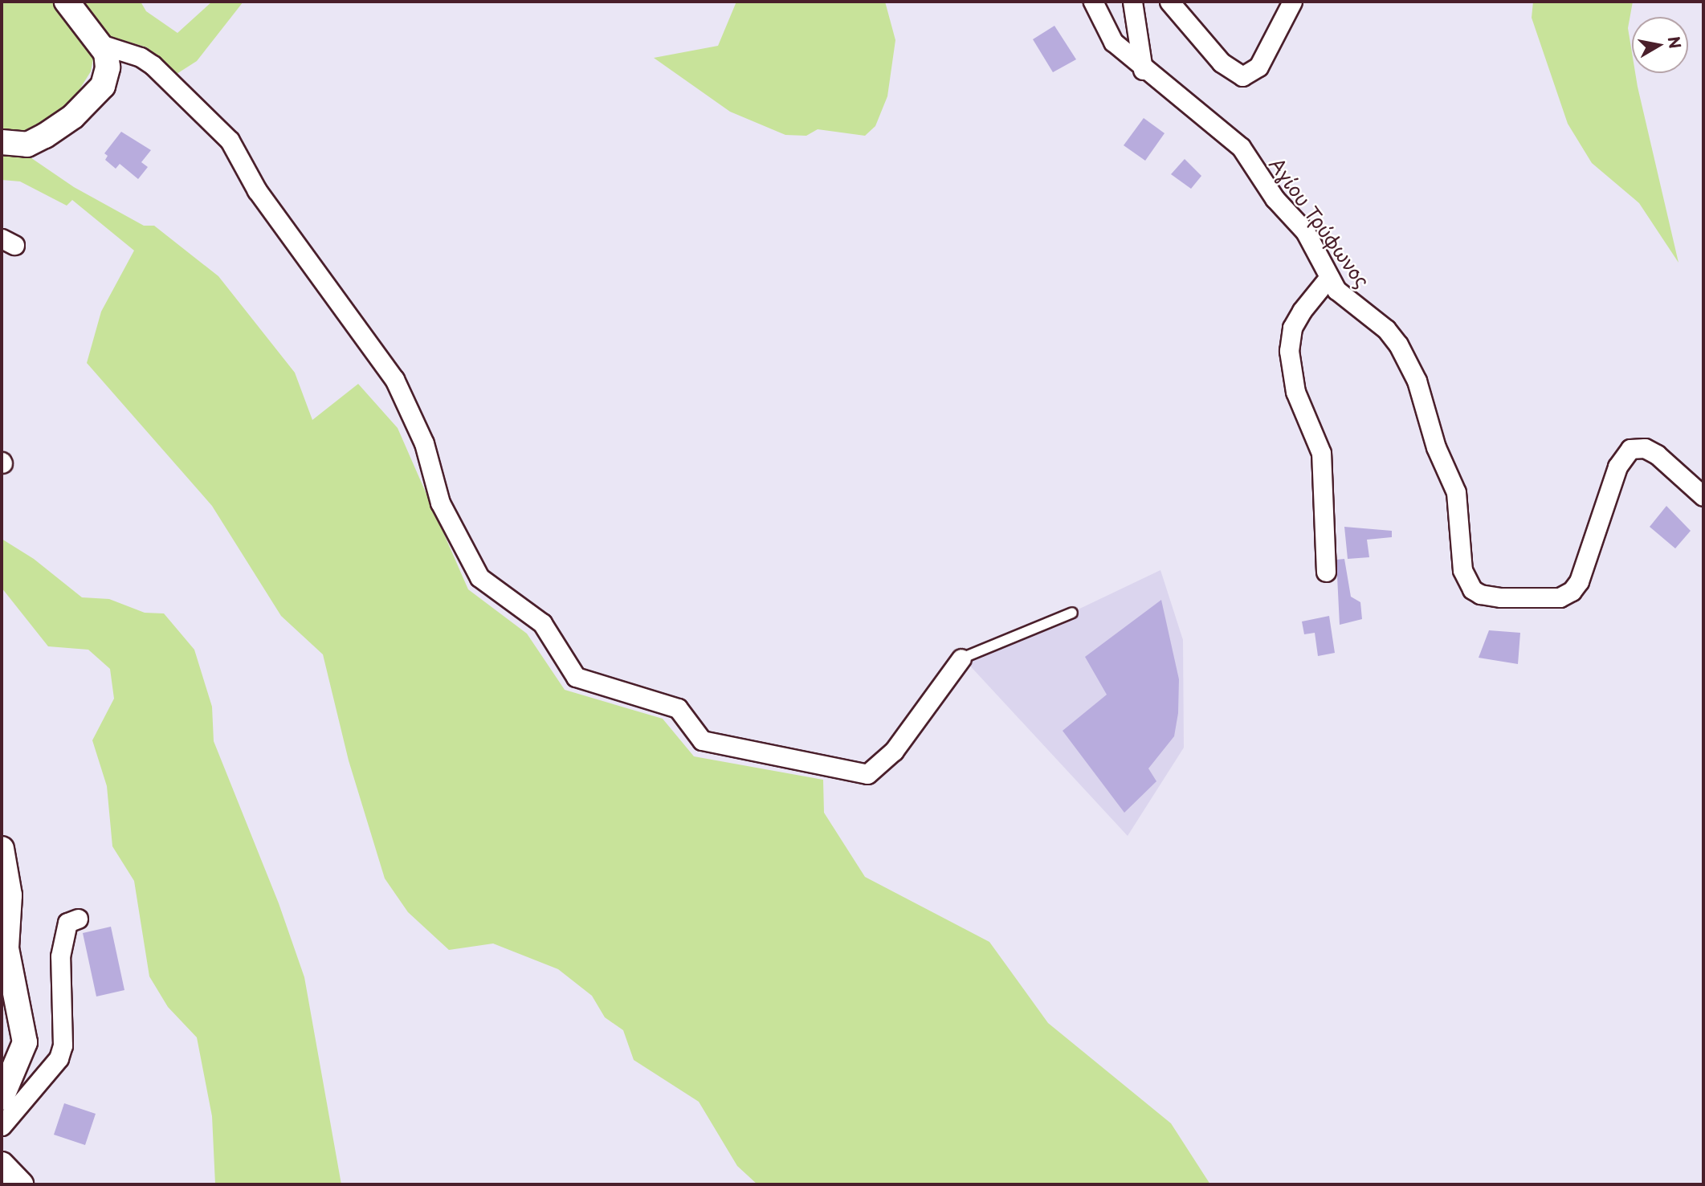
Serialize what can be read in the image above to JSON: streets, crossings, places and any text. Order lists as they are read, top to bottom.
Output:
{
  "streets": {
    "street": ["Αγίου Τρύφωνος"]
  },
  "north": "right"
}
